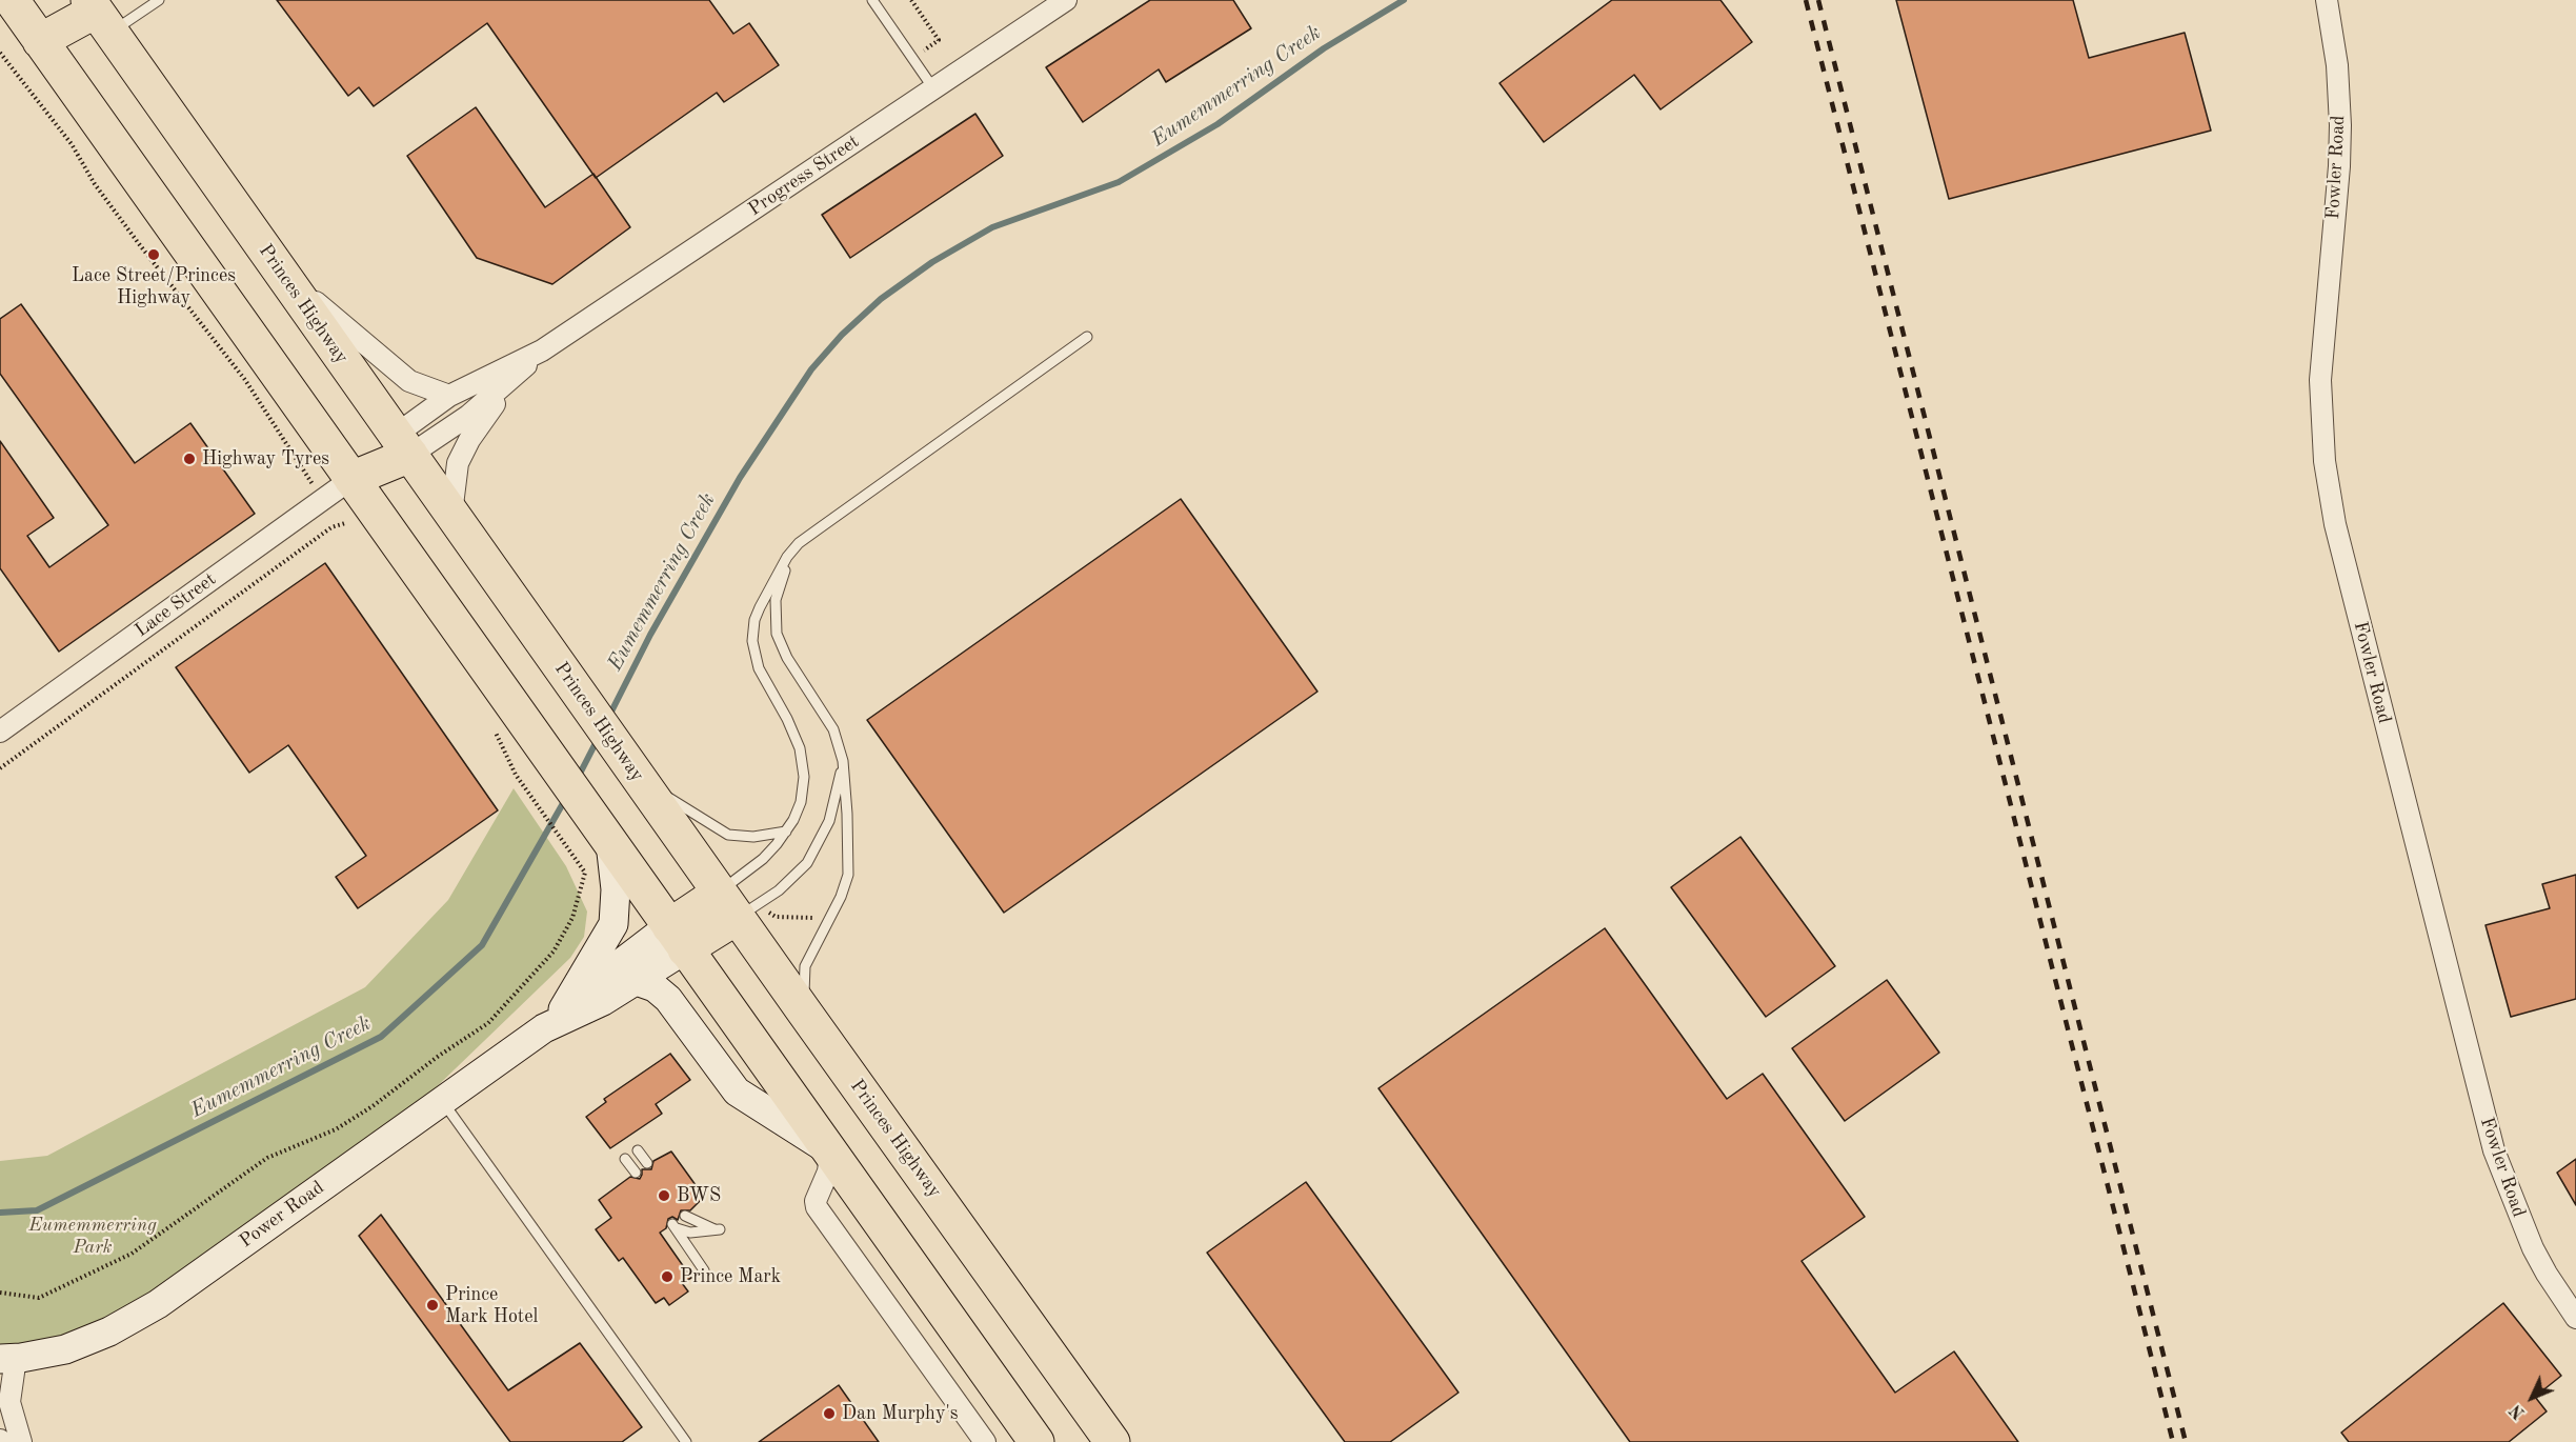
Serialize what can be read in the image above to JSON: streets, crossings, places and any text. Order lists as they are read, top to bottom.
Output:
{
  "streets": {
    "highway": ["Princes Highway"],
    "main road": ["Power Road"],
    "street": ["Fowler Road", "Progress Street", "Lace Street"]
  },
  "crossings": [
    ["Progress Street", "Princes Highway"]
  ],
  "water": ["Eumemmerring Creek"],
  "parks": ["Eumemmerring Park"],
  "places": [
    "Lace Street/Princes Highway",
    "Highway Tyres",
    "BWS",
    "Prince Mark",
    "Prince Mark Hotel",
    "Dan Murphy's"
  ],
  "north": "bottom left"
}
